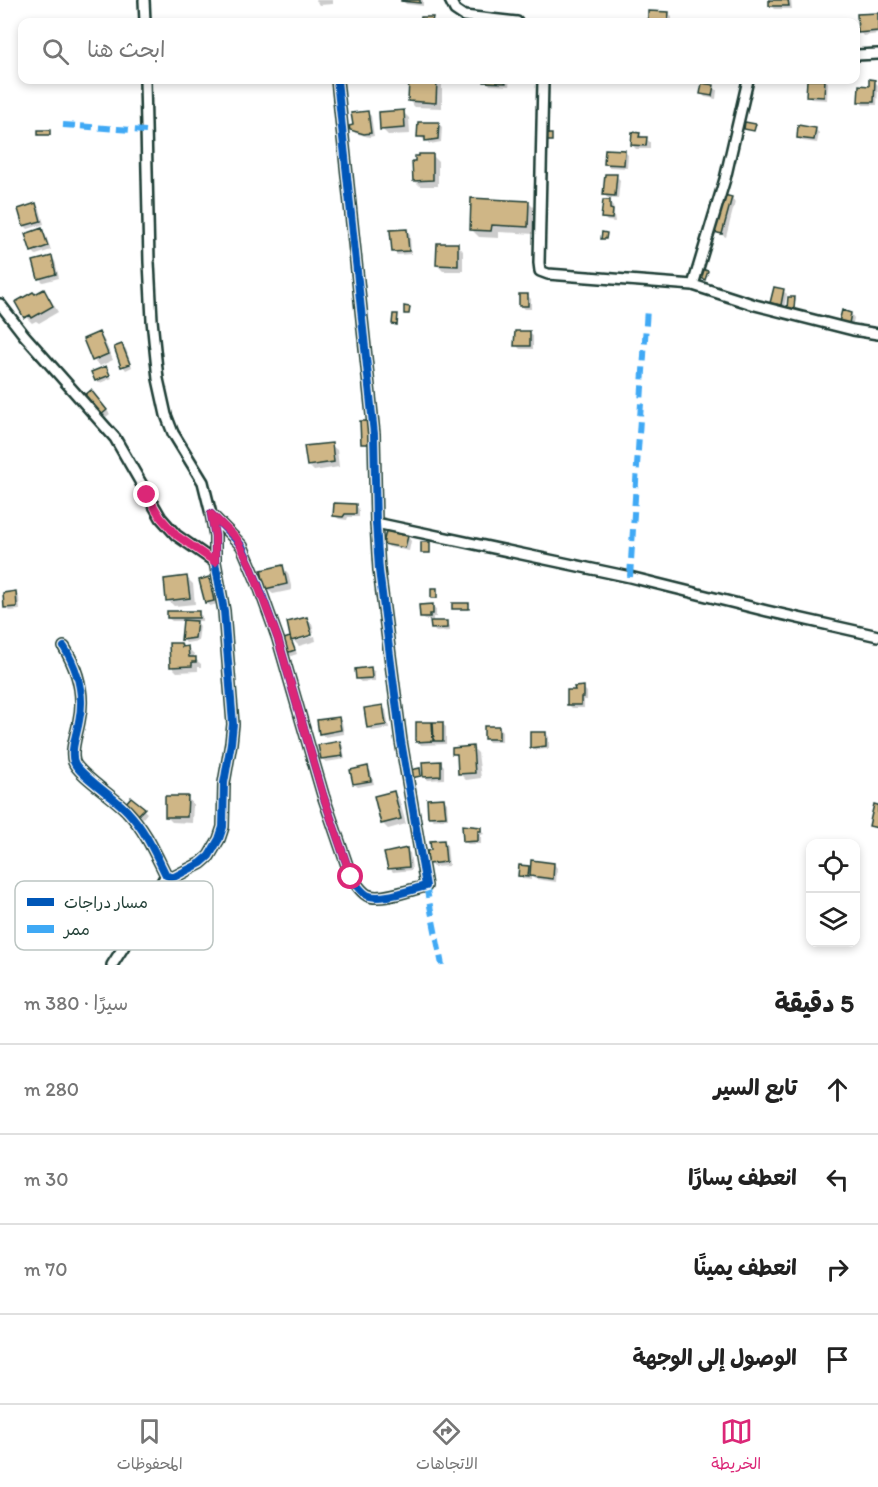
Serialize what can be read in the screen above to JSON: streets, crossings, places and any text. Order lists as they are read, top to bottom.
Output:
{
  "legend": ["مسار دراجات", "ممر"],
  "page": {
    "search": "ابحث هنا",
    "heading": ["5 دقيقة", "سيرًا · 380 m"],
    "list": [
      ["تابع السير", "280 m"],
      ["انعطف يسارًا", "30 m"],
      ["انعطف يمينًا", "70 m"],
      "الوصول إلى الوجهة"
    ],
    "nav": ["الخريطة", "الاتجاهات", "المحفوظات"]
  }
}
